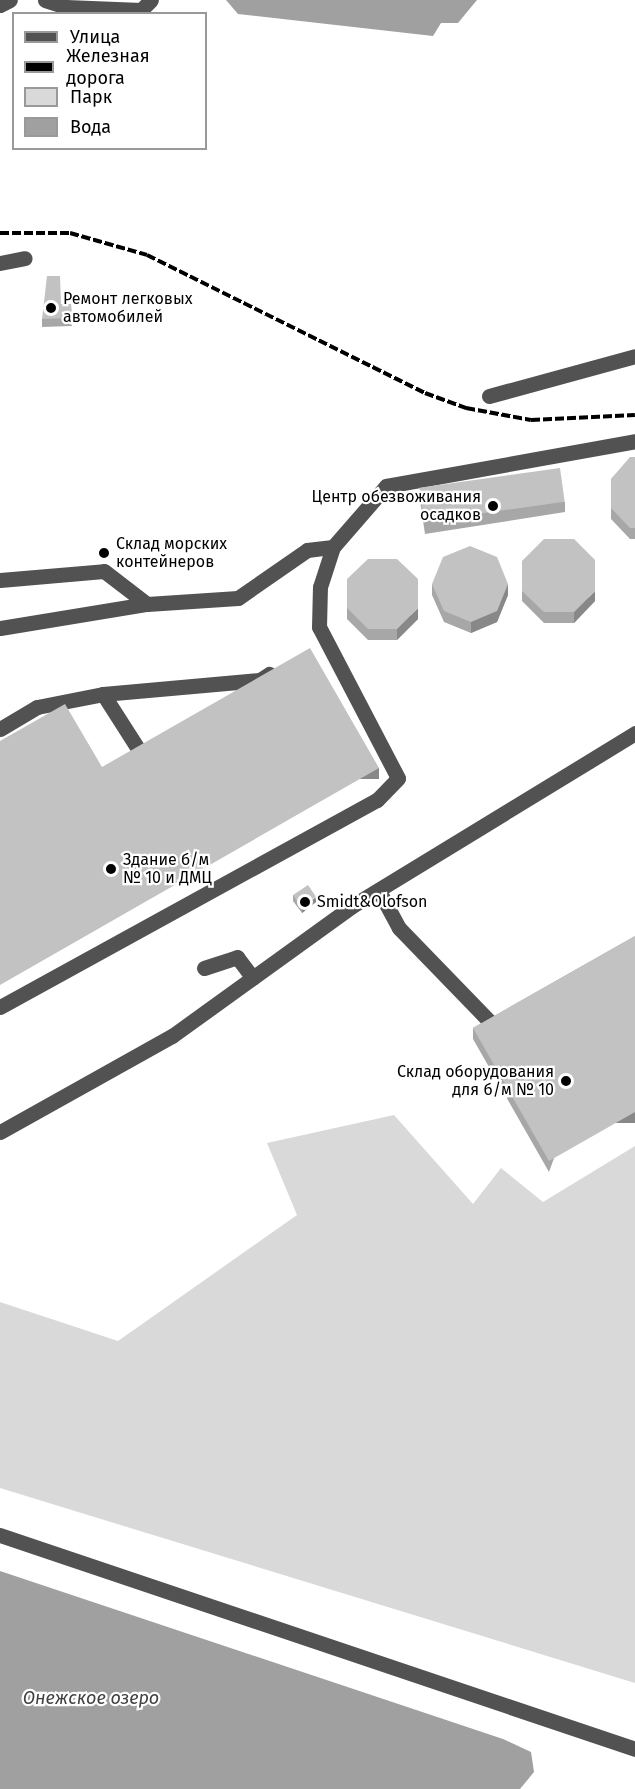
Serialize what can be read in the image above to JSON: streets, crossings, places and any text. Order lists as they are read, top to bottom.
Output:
{
  "water": ["Онежское озеро"],
  "places": [
    "Ремонт легковых автомобилей",
    "Центр обезвоживания осадков",
    "Склад морских контейнеров",
    "Здание б/м № 10 и ДМЦ",
    "Smidt&Olofson",
    "Склад оборудования для б/м № 10"
  ],
  "legend": [
    "Улица",
    "Железная дорога",
    "Парк",
    "Вода"
  ]
}
